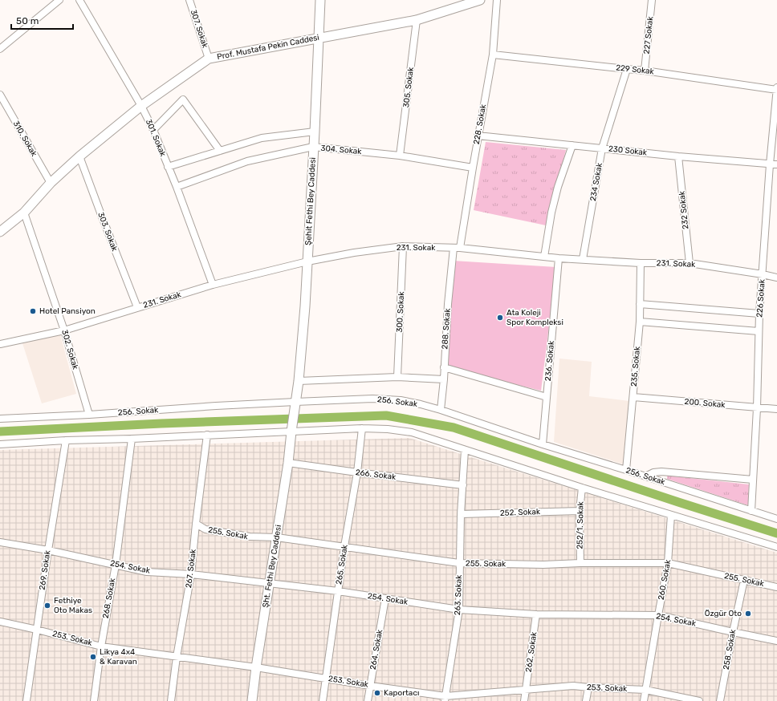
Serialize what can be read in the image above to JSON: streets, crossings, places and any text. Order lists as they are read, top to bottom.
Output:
{
  "streets": {
    "street": [
      "307. Sokak",
      "227 Sokak",
      "Prof. Mustafa Pekin Caddesi",
      "229 Sokak",
      "305. Sokak",
      "228. Sokak",
      "301. Sokak",
      "310. Sokak",
      "304. Sokak",
      "230 Sokak",
      "234 Sokak",
      "Şehit Fethi Bey Caddesi",
      "232 Sokak",
      "303. Sokak",
      "231. Sokak",
      "226 Sokak",
      "300. Sokak",
      "288. Sokak",
      "302. Sokak",
      "236. Sokak",
      "235. Sokak",
      "256. Sokak",
      "200. Sokak",
      "266. Sokak",
      "252. Sokak",
      "252/1. Sokak",
      "255. Sokak",
      "265. Sokak",
      "Şht. Fethi Bey Caddesi",
      "254. Sokak",
      "267. Sokak",
      "269. Sokak",
      "260. Sokak",
      "263. Sokak",
      "268. Sokak",
      "253. Sokak",
      "264. Sokak",
      "258. Sokak",
      "262. Sokak"
    ]
  },
  "crossings": [
    ["307. Sokak", "Prof. Mustafa Pekin Caddesi"],
    ["227 Sokak", "229 Sokak"],
    ["Prof. Mustafa Pekin Caddesi", "305. Sokak"],
    ["Prof. Mustafa Pekin Caddesi", "301. Sokak"],
    ["Prof. Mustafa Pekin Caddesi", "310. Sokak"],
    ["Prof. Mustafa Pekin Caddesi", "Şehit Fethi Bey Caddesi"],
    ["Prof. Mustafa Pekin Caddesi", "303. Sokak"],
    ["Prof. Mustafa Pekin Caddesi", "302. Sokak"],
    ["229 Sokak", "228. Sokak"],
    ["229 Sokak", "234 Sokak"],
    ["229 Sokak", "226 Sokak"],
    ["305. Sokak", "304. Sokak"],
    ["228. Sokak", "304. Sokak"],
    ["228. Sokak", "230 Sokak"],
    ["228. Sokak", "231. Sokak"],
    ["228. Sokak", "288. Sokak"],
    ["301. Sokak", "304. Sokak"],
    ["301. Sokak", "231. Sokak"],
    ["304. Sokak", "Şehit Fethi Bey Caddesi"],
    ["230 Sokak", "234 Sokak"],
    ["230 Sokak", "232 Sokak"],
    ["230 Sokak", "226 Sokak"],
    ["234 Sokak", "231. Sokak"],
    ["Şehit Fethi Bey Caddesi", "231. Sokak"],
    ["Şehit Fethi Bey Caddesi", "256. Sokak"],
    ["Şehit Fethi Bey Caddesi", "Şht. Fethi Bey Caddesi"],
    ["232 Sokak", "231. Sokak"],
    ["303. Sokak", "231. Sokak"],
    ["231. Sokak", "226 Sokak"],
    ["231. Sokak", "300. Sokak"],
    ["231. Sokak", "288. Sokak"],
    ["231. Sokak", "302. Sokak"],
    ["231. Sokak", "236. Sokak"],
    ["231. Sokak", "235. Sokak"],
    ["226 Sokak", "256. Sokak"],
    ["226 Sokak", "200. Sokak"],
    ["288. Sokak", "256. Sokak"],
    ["302. Sokak", "256. Sokak"],
    ["236. Sokak", "256. Sokak"],
    ["235. Sokak", "256. Sokak"],
    ["235. Sokak", "200. Sokak"],
    ["266. Sokak", "265. Sokak"],
    ["266. Sokak", "Şht. Fethi Bey Caddesi"],
    ["266. Sokak", "263. Sokak"],
    ["252. Sokak", "252/1. Sokak"],
    ["252. Sokak", "263. Sokak"],
    ["252/1. Sokak", "255. Sokak"],
    ["255. Sokak", "265. Sokak"],
    ["255. Sokak", "Şht. Fethi Bey Caddesi"],
    ["255. Sokak", "267. Sokak"],
    ["255. Sokak", "260. Sokak"],
    ["255. Sokak", "263. Sokak"],
    ["255. Sokak", "258. Sokak"],
    ["265. Sokak", "254. Sokak"],
    ["265. Sokak", "253. Sokak"],
    ["Şht. Fethi Bey Caddesi", "254. Sokak"],
    ["Şht. Fethi Bey Caddesi", "253. Sokak"],
    ["254. Sokak", "267. Sokak"],
    ["254. Sokak", "269. Sokak"],
    ["254. Sokak", "260. Sokak"],
    ["254. Sokak", "263. Sokak"],
    ["254. Sokak", "268. Sokak"],
    ["254. Sokak", "264. Sokak"],
    ["254. Sokak", "258. Sokak"],
    ["254. Sokak", "262. Sokak"],
    ["267. Sokak", "253. Sokak"],
    ["269. Sokak", "253. Sokak"],
    ["260. Sokak", "253. Sokak"],
    ["263. Sokak", "253. Sokak"],
    ["268. Sokak", "253. Sokak"],
    ["253. Sokak", "264. Sokak"],
    ["253. Sokak", "262. Sokak"]
  ],
  "places": [
    "Hotel Pansiyon",
    "Ata Koleji Spor Kompleksi",
    "Fethiye Oto Makas",
    "Özgür Oto",
    "Likya 4x4 & Karavan",
    "Kaportacı"
  ],
  "scale_bar": "50 m"
}
